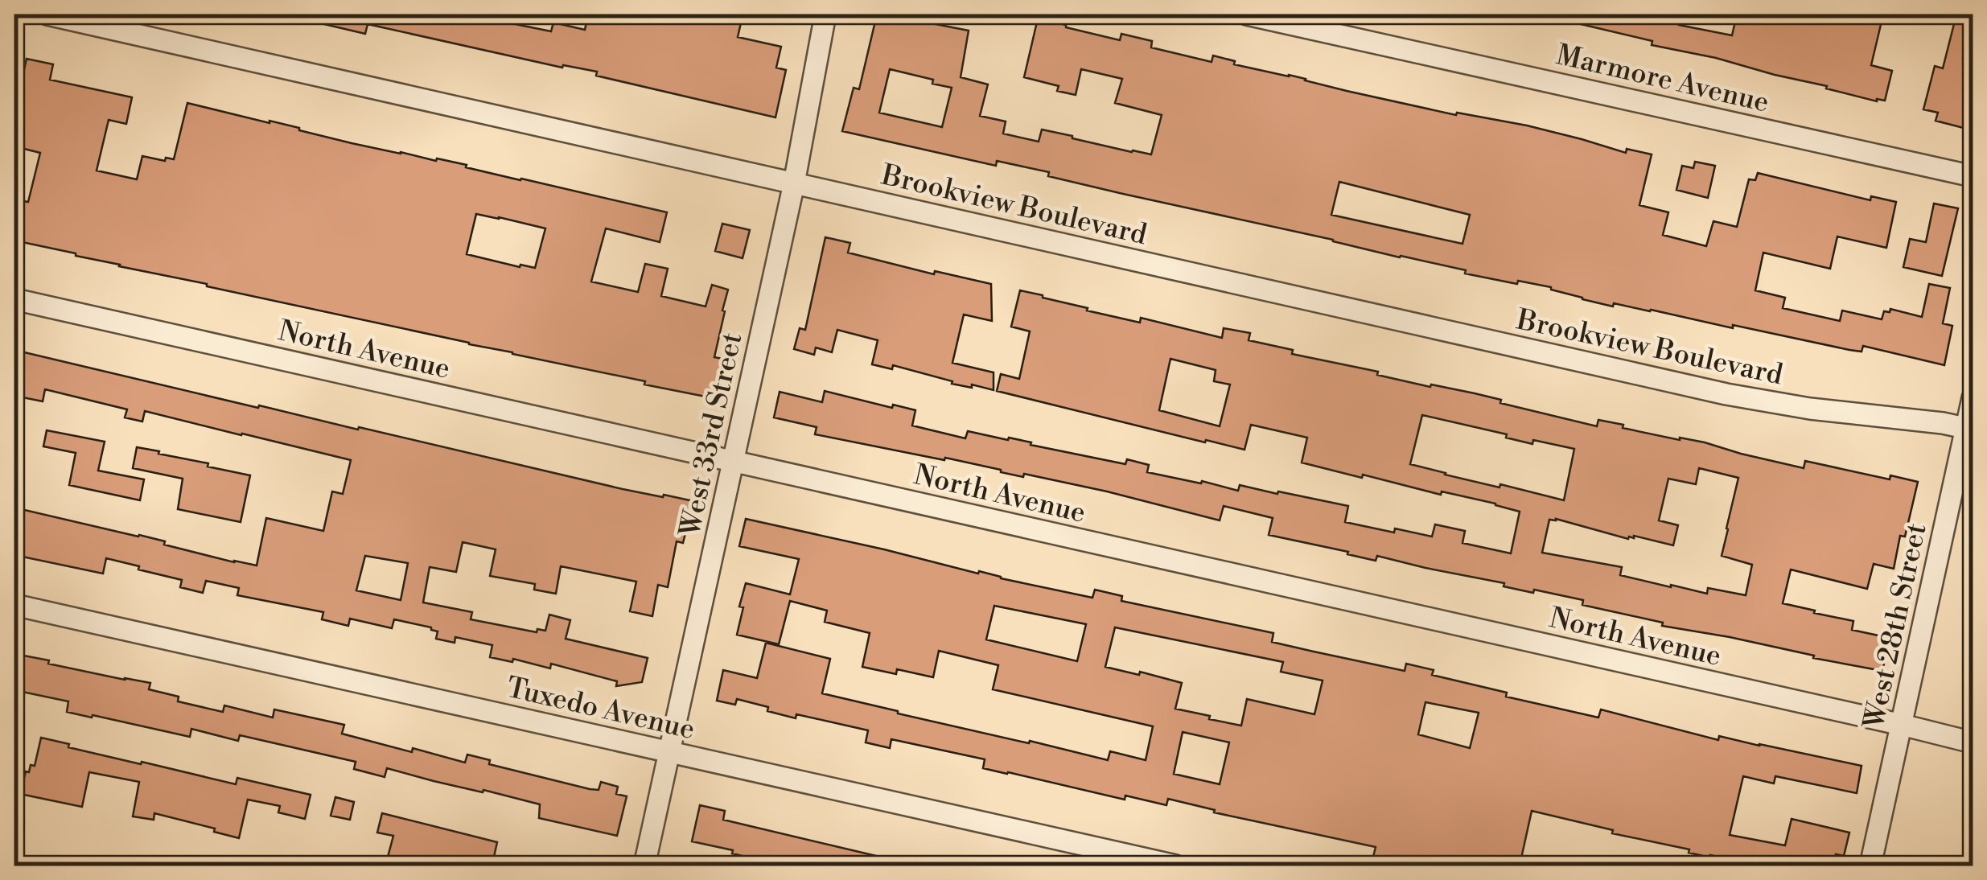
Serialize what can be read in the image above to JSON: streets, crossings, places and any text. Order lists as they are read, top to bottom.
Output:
{
  "streets": {
    "street": [
      "Marmore Avenue",
      "Brookview Boulevard",
      "North Avenue",
      "West 33rd Street",
      "West 28th Street",
      "Tuxedo Avenue"
    ]
  },
  "crossings": [
    ["Brookview Boulevard", "West 33rd Street"],
    ["Brookview Boulevard", "West 28th Street"],
    ["North Avenue", "West 33rd Street"],
    ["North Avenue", "West 28th Street"],
    ["West 33rd Street", "Tuxedo Avenue"]
  ]
}
